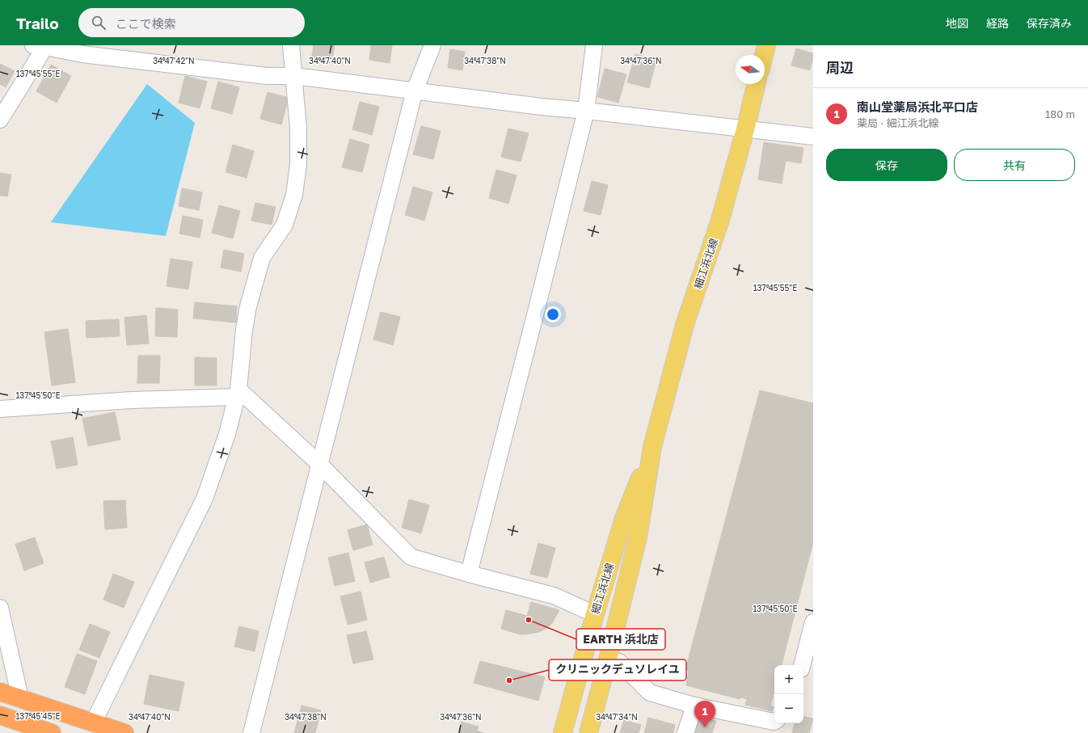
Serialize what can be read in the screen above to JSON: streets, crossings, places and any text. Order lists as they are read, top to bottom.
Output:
{
  "streets": {
    "main road": ["細江浜北線"]
  },
  "places": ["EARTH 浜北店", "クリニックデュソレイユ"],
  "north": "left",
  "page": {
    "header": "Trailo",
    "search": "ここで検索",
    "nav": ["地図", "経路", "保存済み"],
    "heading": "周辺",
    "list": [
      {
        "mark": "1",
        "name": "南山堂薬局浜北平口店",
        "note": "薬局 · 細江浜北線",
        "value": "180 m"
      }
    ],
    "buttons": ["保存", "共有"],
    "map_buttons": ["+", "−"],
    "pins": "1"
  },
  "coordinates": [
    "34°47'42\"N",
    "34°47'40\"N",
    "34°47'38\"N",
    "34°47'36\"N",
    "137°45'55\"E",
    "137°45'50\"E",
    "137°45'45\"E",
    "34°47'34\"N"
  ]
}
